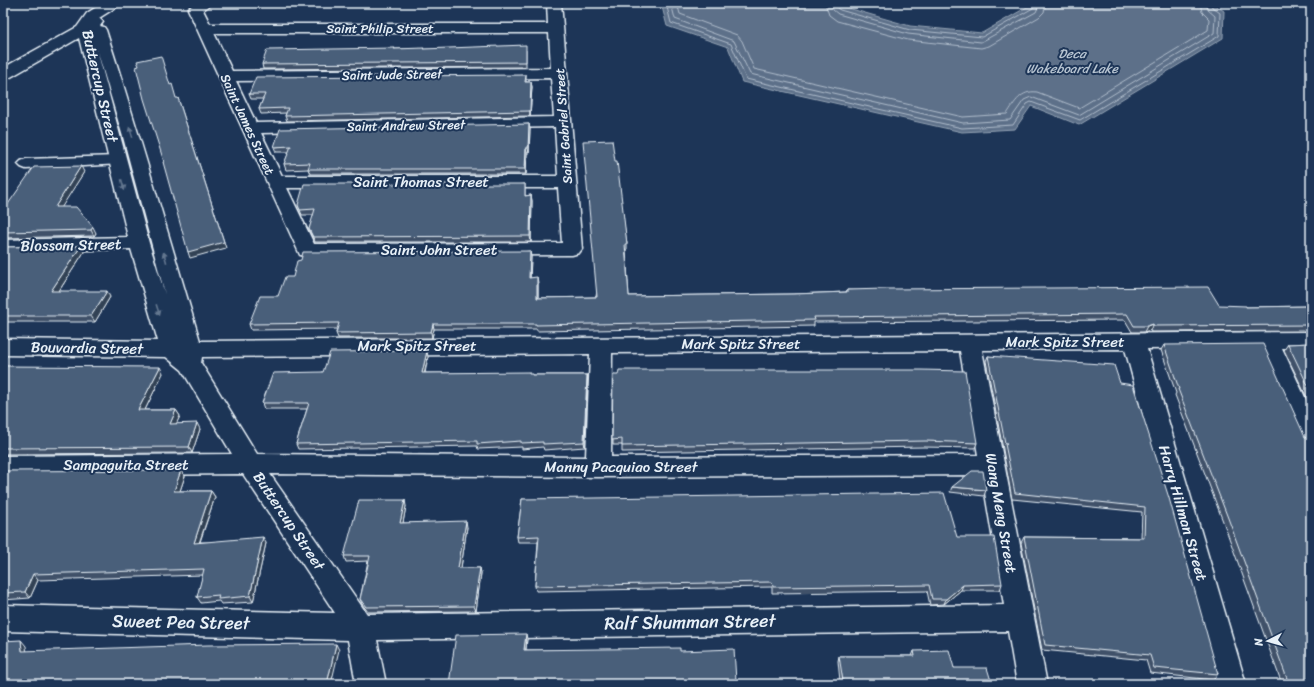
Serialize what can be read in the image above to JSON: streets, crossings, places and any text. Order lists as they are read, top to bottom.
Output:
{
  "streets": {
    "street": [
      "Saint Philip Street",
      "Saint Jude Street",
      "Buttercup Street",
      "Saint James Street",
      "Saint Andrew Street",
      "Saint Gabriel Street",
      "Saint Thomas Street",
      "Blossom Street",
      "Saint John Street",
      "Mark Spitz Street",
      "Bouvardia Street",
      "Sampaguita Street",
      "Manny Pacquiao Street",
      "Wang Meng Street",
      "Harry Hillman Street",
      "Sweet Pea Street",
      "Ralf Shumman Street"
    ]
  },
  "crossings": [
    ["Saint Philip Street", "Saint James Street"],
    ["Saint Philip Street", "Saint Gabriel Street"],
    ["Saint Jude Street", "Saint James Street"],
    ["Saint Jude Street", "Saint Gabriel Street"],
    ["Buttercup Street", "Blossom Street"],
    ["Buttercup Street", "Mark Spitz Street"],
    ["Buttercup Street", "Bouvardia Street"],
    ["Buttercup Street", "Sampaguita Street"],
    ["Buttercup Street", "Manny Pacquiao Street"],
    ["Buttercup Street", "Sweet Pea Street"],
    ["Buttercup Street", "Ralf Shumman Street"],
    ["Saint James Street", "Saint Andrew Street"],
    ["Saint James Street", "Saint Thomas Street"],
    ["Saint James Street", "Saint John Street"],
    ["Saint Andrew Street", "Saint Gabriel Street"],
    ["Saint Gabriel Street", "Saint Thomas Street"],
    ["Saint Gabriel Street", "Saint John Street"],
    ["Mark Spitz Street", "Bouvardia Street"],
    ["Mark Spitz Street", "Wang Meng Street"],
    ["Mark Spitz Street", "Harry Hillman Street"],
    ["Sampaguita Street", "Manny Pacquiao Street"],
    ["Manny Pacquiao Street", "Wang Meng Street"],
    ["Wang Meng Street", "Ralf Shumman Street"],
    ["Sweet Pea Street", "Ralf Shumman Street"]
  ],
  "water": ["Deca Wakeboard Lake"],
  "north": "left"
}
